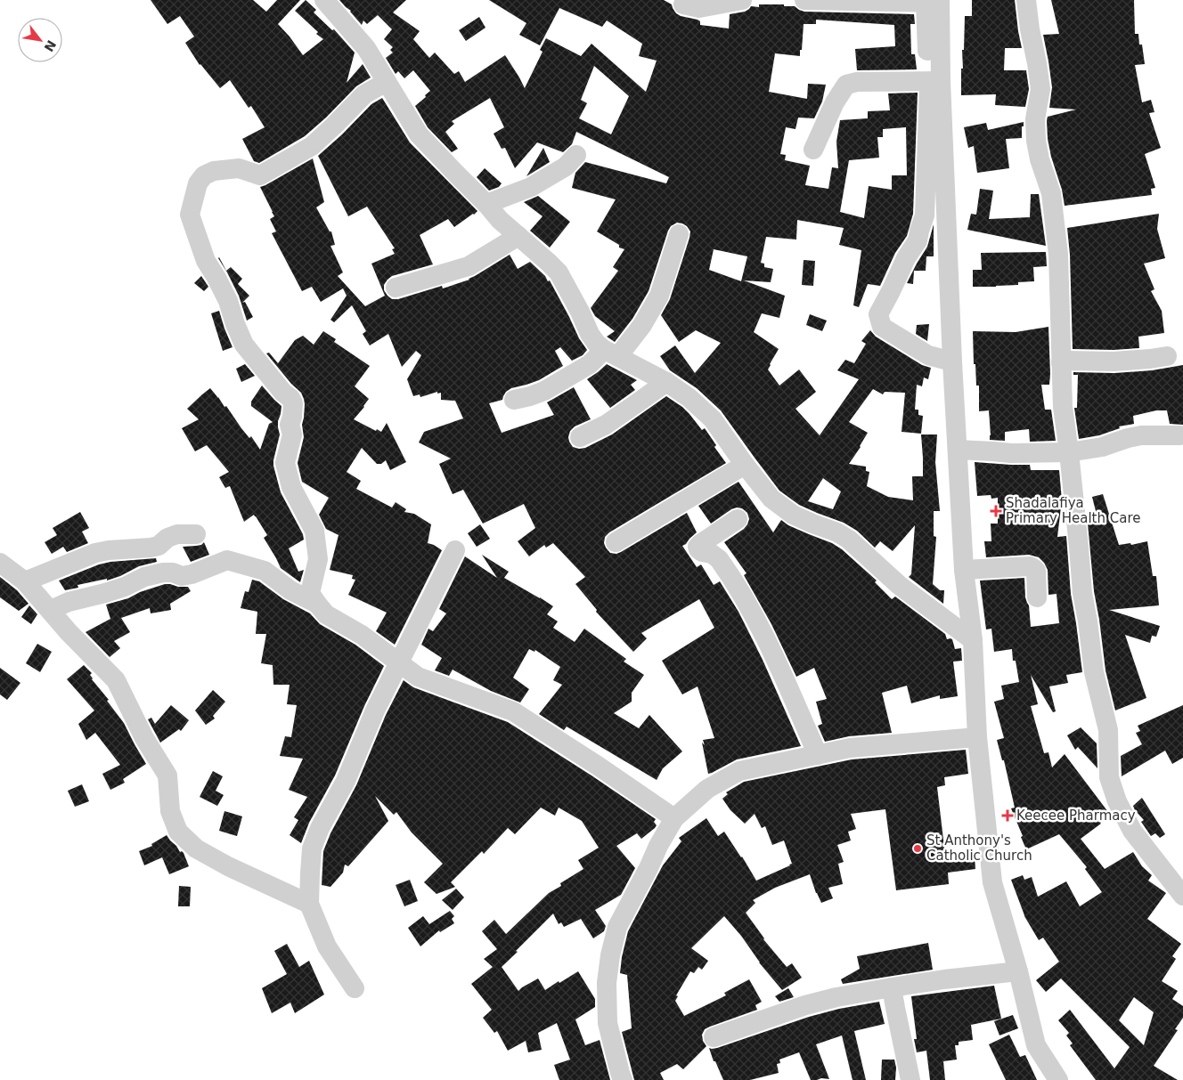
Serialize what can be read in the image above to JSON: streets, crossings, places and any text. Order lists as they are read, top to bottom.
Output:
{
  "places": {
    "health": ["Shadalafiya Primary Health Care", "Keecee Pharmacy"],
    "other": ["St Anthony's Catholic Church"]
  },
  "north": "bottom right"
}
